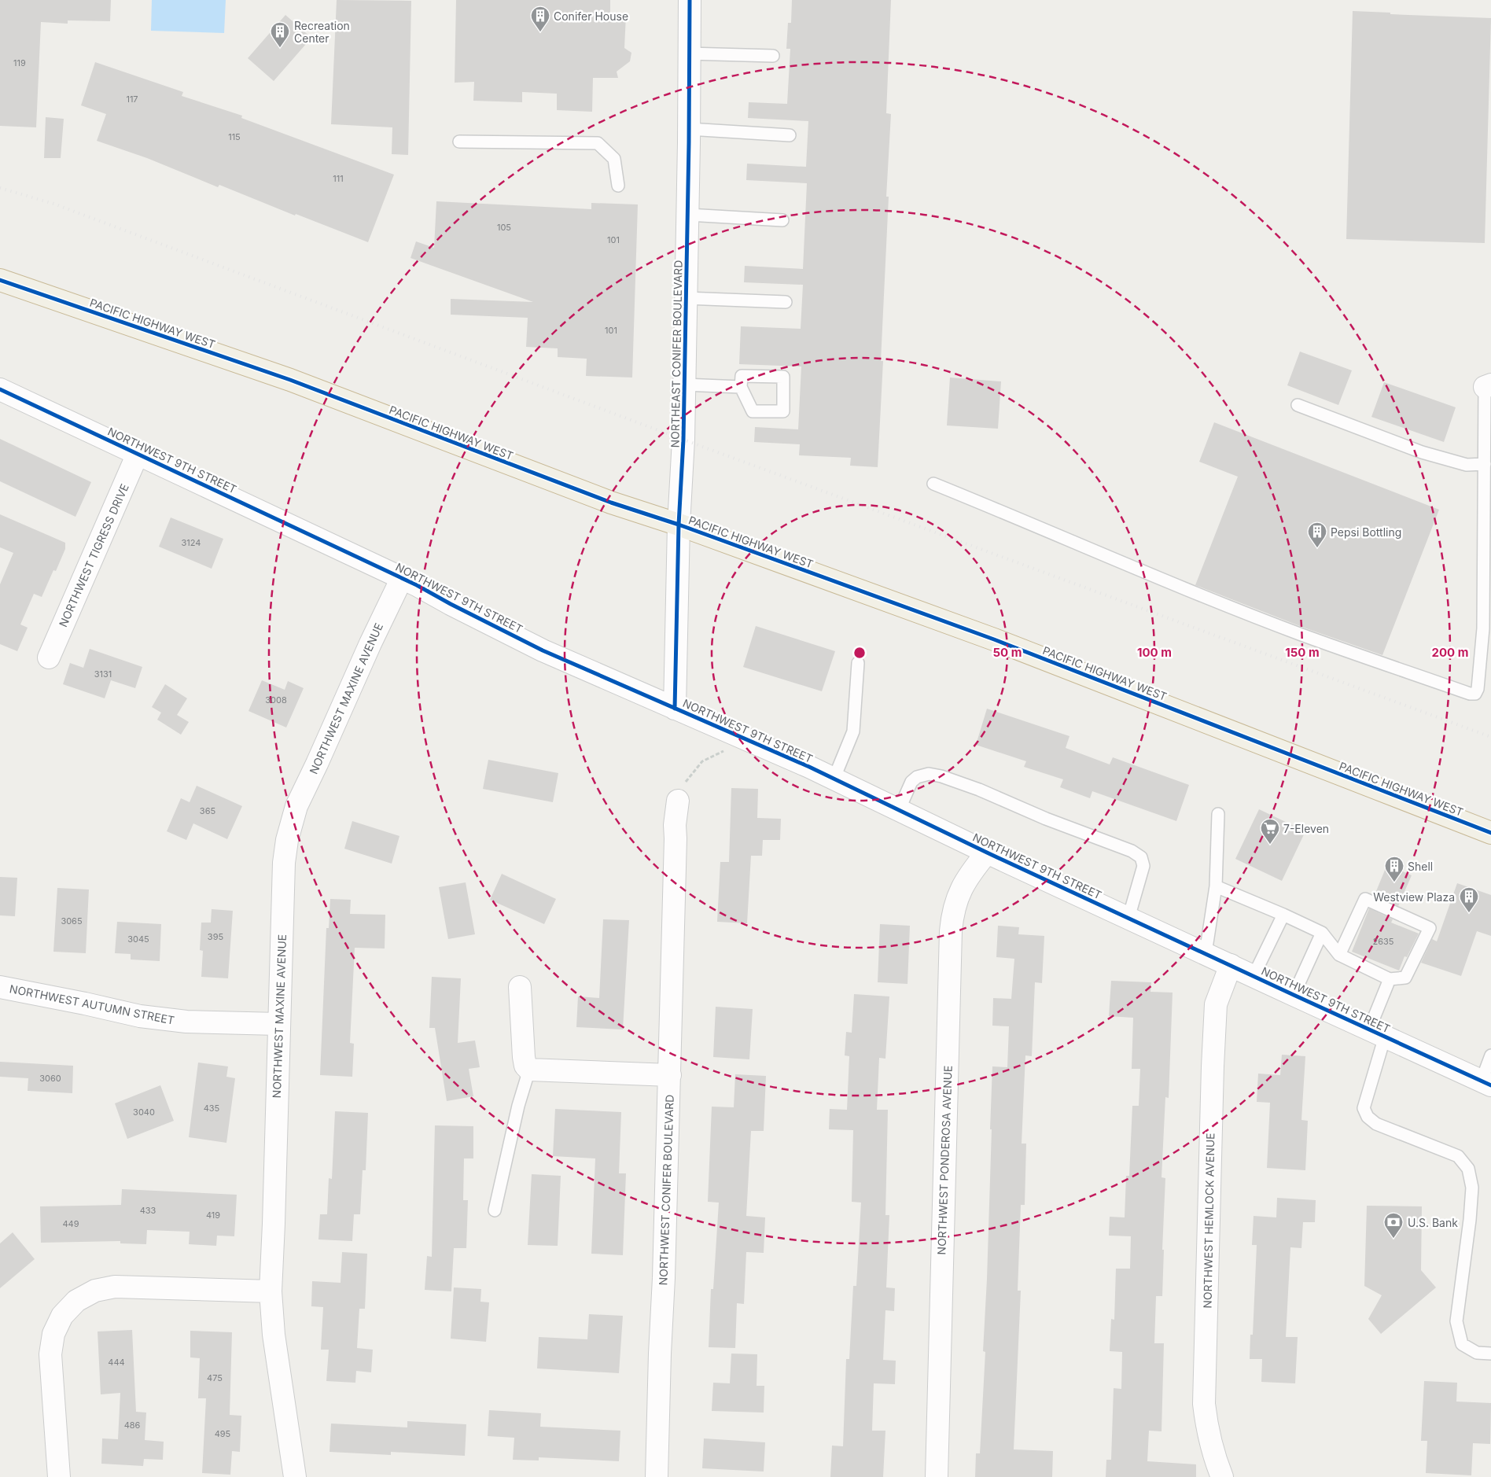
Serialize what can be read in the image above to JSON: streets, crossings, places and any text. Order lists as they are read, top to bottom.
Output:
{
  "streets": {
    "highway": ["PACIFIC HIGHWAY WEST"],
    "street": [
      "NORTHEAST CONIFER BOULEVARD",
      "NORTHWEST 9TH STREET",
      "NORTHWEST TIGRESS DRIVE",
      "NORTHWEST MAXINE AVENUE",
      "NORTHWEST AUTUMN STREET",
      "NORTHWEST PONDEROSA AVENUE",
      "NORTHWEST CONIFER BOULEVARD",
      "NORTHWEST HEMLOCK AVENUE"
    ]
  },
  "crossings": [
    ["PACIFIC HIGHWAY WEST", "NORTHEAST CONIFER BOULEVARD"],
    ["NORTHEAST CONIFER BOULEVARD", "NORTHWEST 9TH STREET"],
    ["NORTHWEST 9TH STREET", "NORTHWEST TIGRESS DRIVE"],
    ["NORTHWEST 9TH STREET", "NORTHWEST MAXINE AVENUE"],
    ["NORTHWEST 9TH STREET", "NORTHWEST PONDEROSA AVENUE"],
    ["NORTHWEST 9TH STREET", "NORTHWEST HEMLOCK AVENUE"],
    ["NORTHWEST MAXINE AVENUE", "NORTHWEST AUTUMN STREET"]
  ],
  "places": {
    "building": [
      "Conifer House",
      "Recreation Center",
      "Pepsi Bottling",
      "Shell",
      "Westview Plaza"
    ],
    "supermarket": ["7-Eleven"],
    "bank": ["U.S. Bank"]
  },
  "house_numbers": [
    "119",
    "117",
    "115",
    "111",
    "105",
    "101",
    "101",
    "3124",
    "3131",
    "3008",
    "365",
    "3065",
    "395",
    "3045",
    "2635",
    "3060",
    "435",
    "3040",
    "433",
    "419",
    "449",
    "444",
    "475",
    "486",
    "495"
  ],
  "rings": [
    "50 m",
    "100 m",
    "150 m",
    "200 m"
  ]
}
